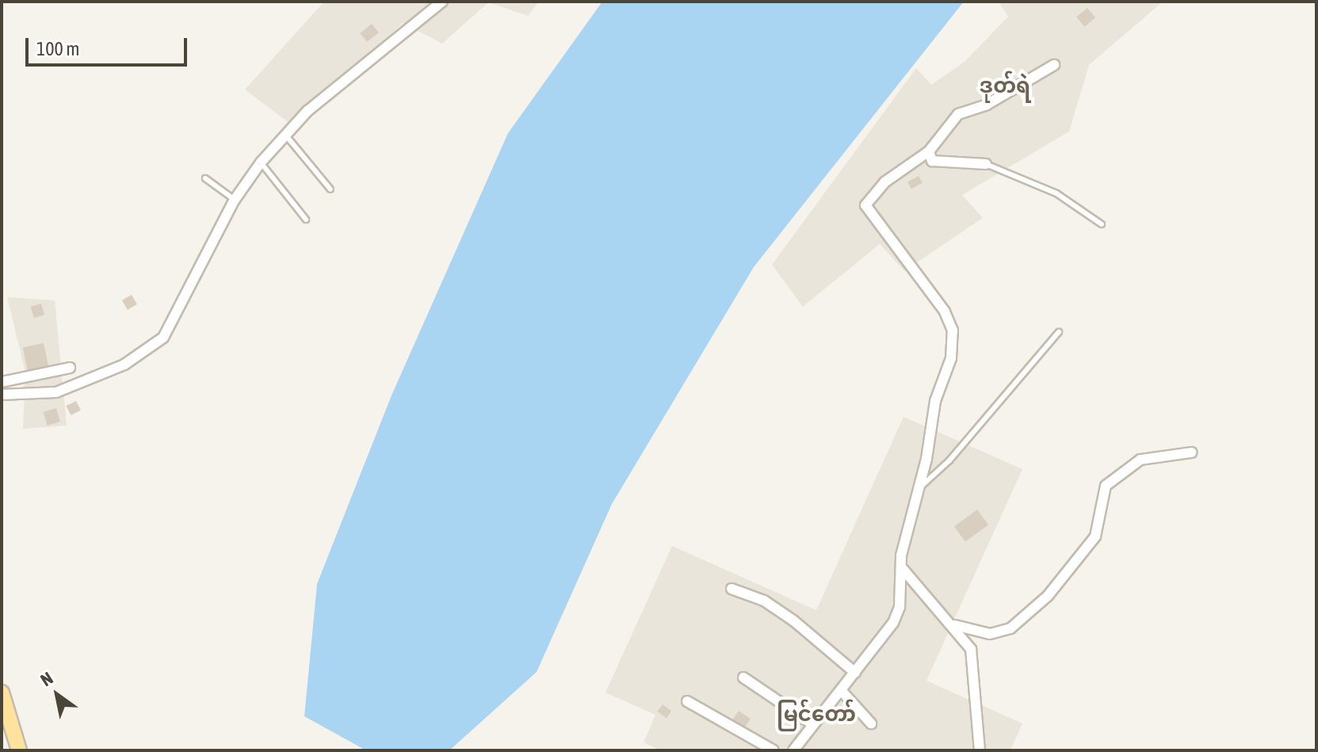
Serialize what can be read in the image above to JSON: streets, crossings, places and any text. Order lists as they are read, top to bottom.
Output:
{
  "districts": ["ဒုတ်ရဲ", "မြင်တော်"],
  "scale_bar": "100 m",
  "north": "top left"
}
